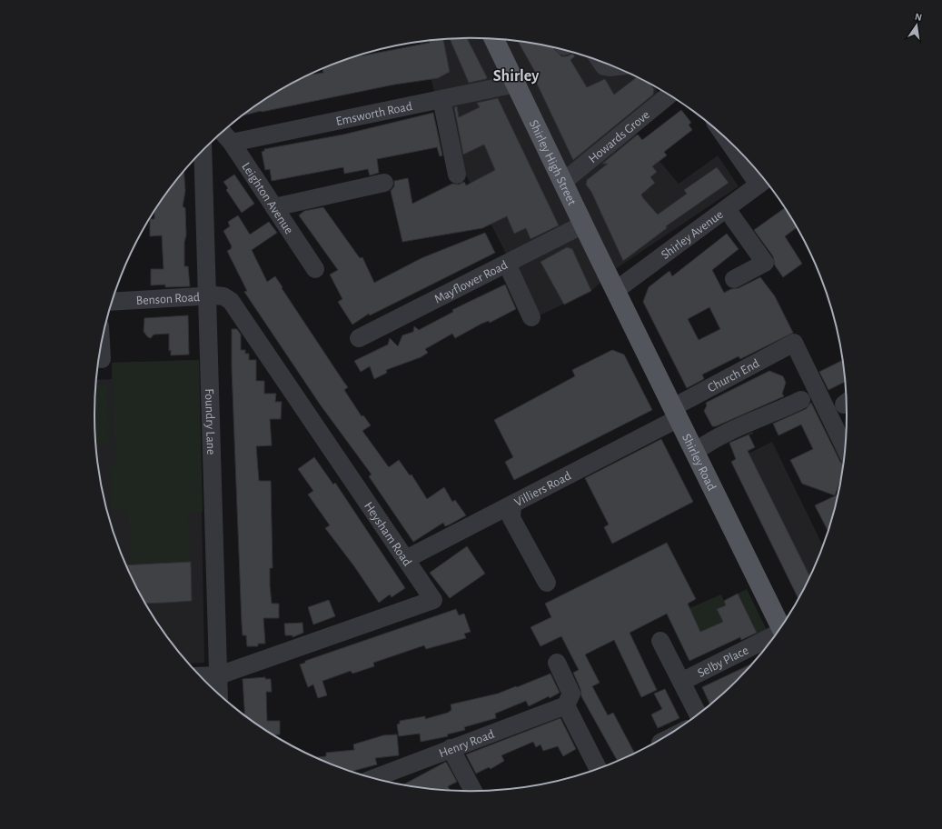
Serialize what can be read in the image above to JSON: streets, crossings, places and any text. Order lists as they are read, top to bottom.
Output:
{
  "streets": {
    "main road": ["Shirley High Street", "Shirley Road"],
    "street": [
      "Emsworth Road",
      "Howards Grove",
      "Leighton Avenue",
      "Shirley Avenue",
      "Mayflower Road",
      "Benson Road",
      "Church End",
      "Foundry Lane",
      "Villiers Road",
      "Heysham Road",
      "Selby Place",
      "Henry Road"
    ]
  },
  "crossings": [
    ["Emsworth Road", "Shirley High Street"],
    ["Emsworth Road", "Leighton Avenue"],
    ["Howards Grove", "Shirley High Street"],
    ["Shirley High Street", "Shirley Avenue"],
    ["Shirley High Street", "Mayflower Road"],
    ["Shirley High Street", "Shirley Road"],
    ["Shirley Avenue", "Shirley Road"],
    ["Benson Road", "Foundry Lane"],
    ["Benson Road", "Heysham Road"],
    ["Church End", "Shirley Road"],
    ["Church End", "Villiers Road"],
    ["Foundry Lane", "Heysham Road"],
    ["Shirley Road", "Villiers Road"],
    ["Villiers Road", "Heysham Road"]
  ],
  "districts": ["Shirley"],
  "north": "top"
}
